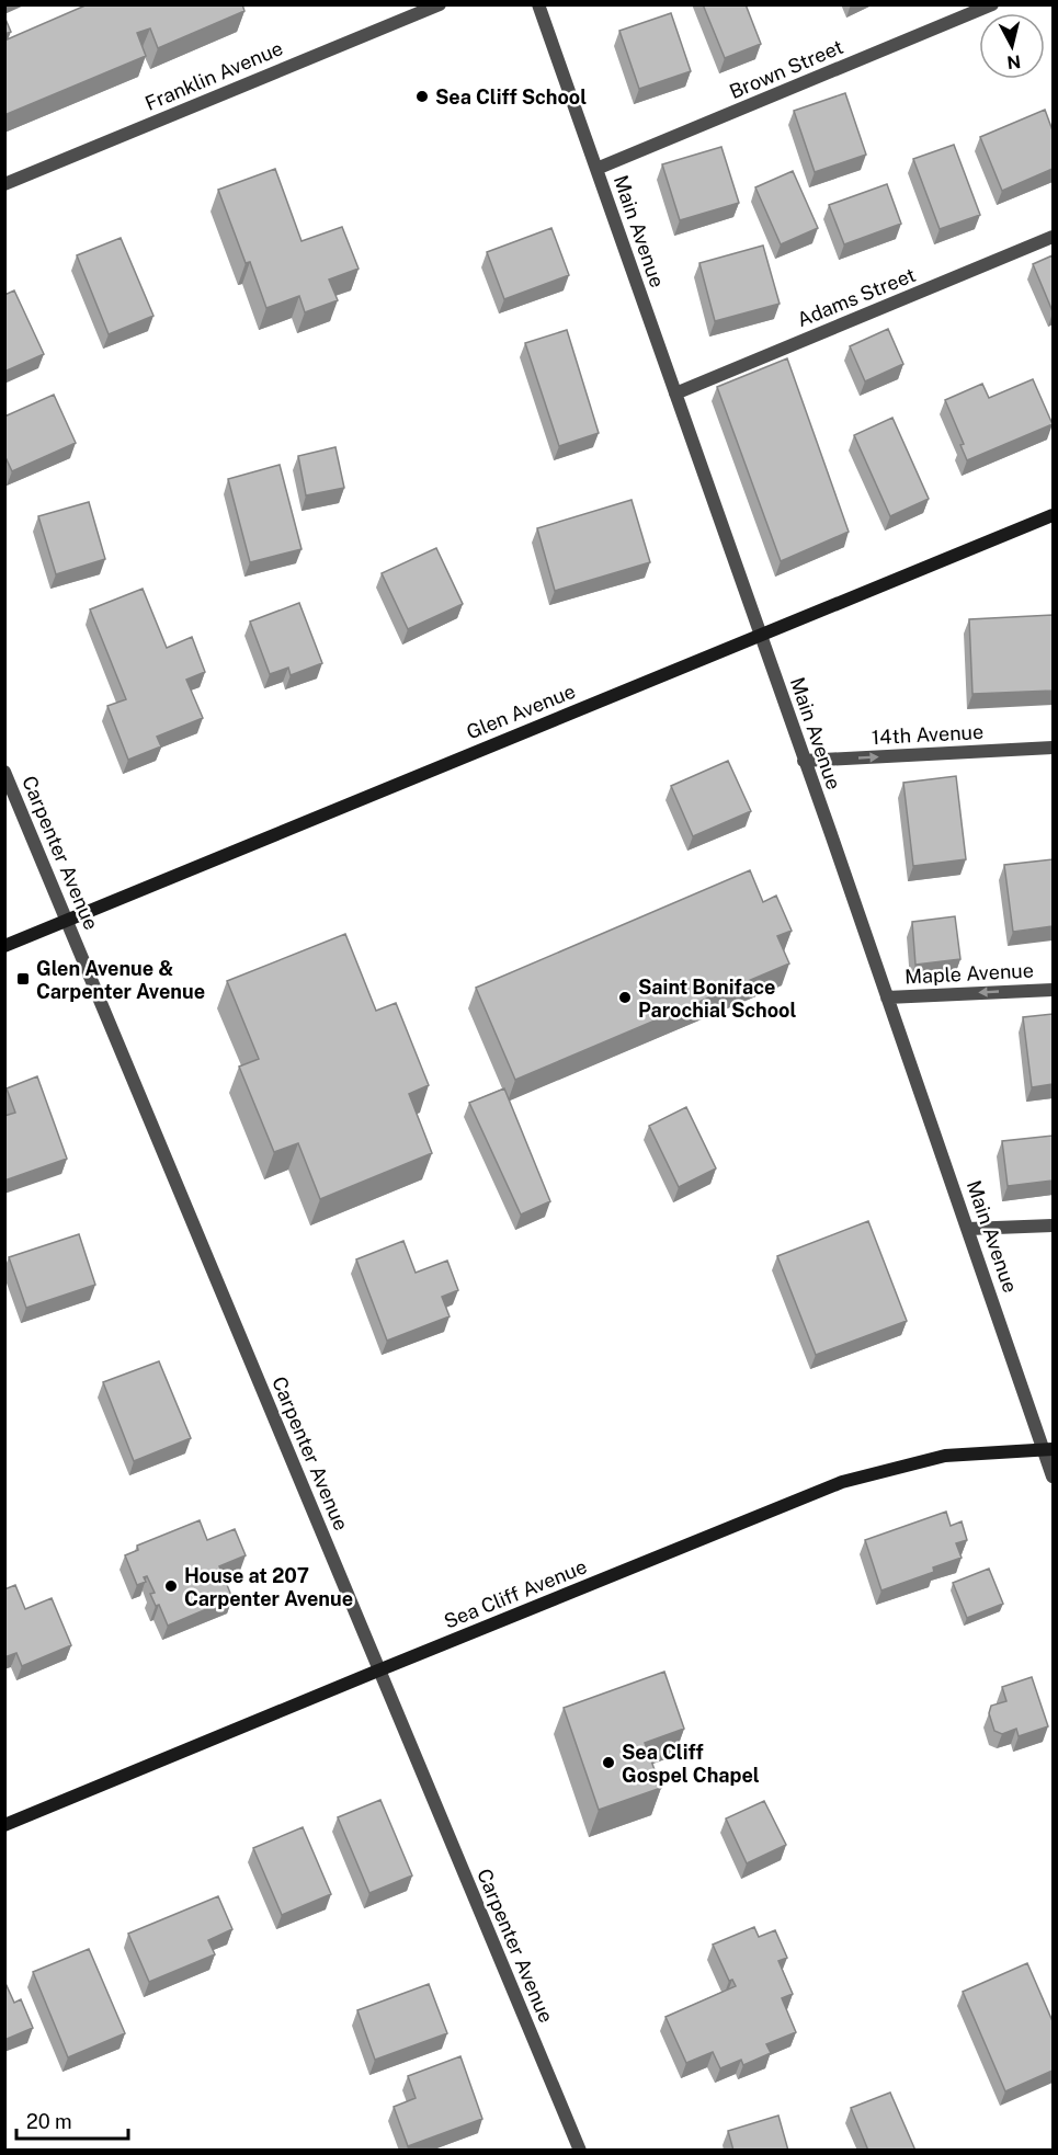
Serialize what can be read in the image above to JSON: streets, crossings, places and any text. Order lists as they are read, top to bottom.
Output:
{
  "streets": {
    "street": [
      "Brown Street",
      "Franklin Avenue",
      "Main Avenue",
      "Adams Street",
      "Glen Avenue",
      "14th Avenue",
      "Carpenter Avenue",
      "Maple Avenue",
      "Sea Cliff Avenue"
    ]
  },
  "crossings": [
    ["Brown Street", "Main Avenue"],
    ["Main Avenue", "Adams Street"],
    ["Main Avenue", "Glen Avenue"],
    ["Main Avenue", "14th Avenue"],
    ["Main Avenue", "Maple Avenue"],
    ["Main Avenue", "Sea Cliff Avenue"],
    ["Glen Avenue", "Carpenter Avenue"],
    ["Carpenter Avenue", "Sea Cliff Avenue"]
  ],
  "one_way": ["14th Avenue", "Maple Avenue"],
  "places": {
    "other": [
      "Sea Cliff School",
      "Saint Boniface Parochial School",
      "House at 207 Carpenter Avenue",
      "Sea Cliff Gospel Chapel"
    ],
    "transit": ["Glen Avenue & Carpenter Avenue"]
  },
  "scale_bar": "20 m",
  "north": "bottom"
}
